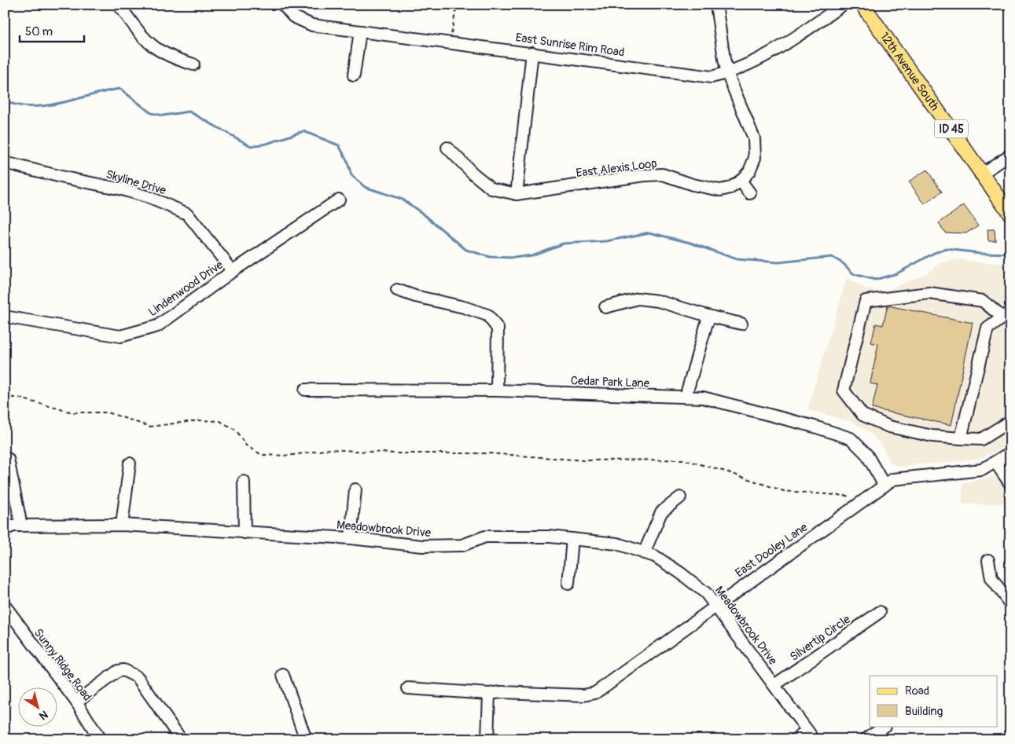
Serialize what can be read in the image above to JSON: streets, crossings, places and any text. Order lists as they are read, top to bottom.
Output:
{
  "streets": {
    "main road": ["12th Avenue South", "ID 45"],
    "street": [
      "East Sunrise Rim Road",
      "East Alexis Loop",
      "Skyline Drive",
      "Lindenwood Drive",
      "Cedar Park Lane",
      "Meadowbrook Drive",
      "East Dooley Lane",
      "Silvertip Circle",
      "Sunny Ridge Road"
    ]
  },
  "crossings": [
    ["East Sunrise Rim Road", "East Alexis Loop"],
    ["Skyline Drive", "Lindenwood Drive"],
    ["Cedar Park Lane", "East Dooley Lane"],
    ["Meadowbrook Drive", "East Dooley Lane"],
    ["Meadowbrook Drive", "Silvertip Circle"]
  ],
  "legend": ["Road", "Building"],
  "scale_bar": "50 m",
  "north": "bottom right"
}
